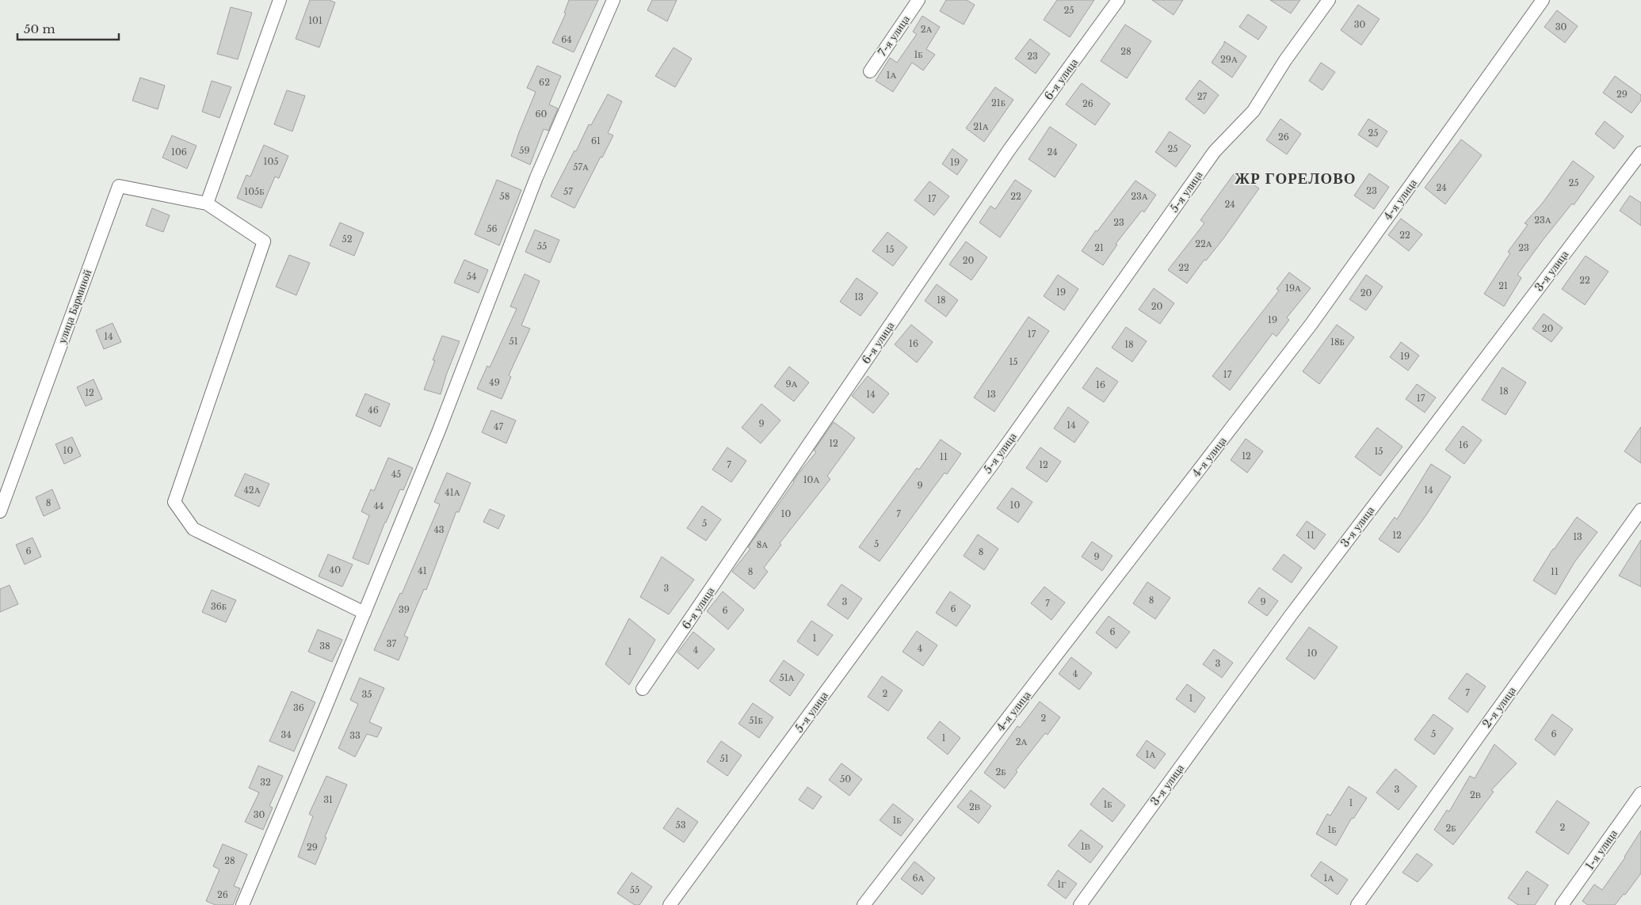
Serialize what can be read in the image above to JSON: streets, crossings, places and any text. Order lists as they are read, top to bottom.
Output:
{
  "streets": {
    "street": [
      "7-я улица",
      "6-я улица",
      "5-я улица",
      "4-я улица",
      "3-я улица",
      "улица Барминой",
      "2-я улица",
      "1-я улица"
    ]
  },
  "districts": ["ЖР ГОРЕЛОВО"],
  "house_numbers": [
    "25",
    "101",
    "30",
    "30",
    "2А",
    "64",
    "28",
    "1Б",
    "23",
    "29А",
    "1А",
    "62",
    "29",
    "27",
    "21Б",
    "26",
    "60",
    "21А",
    "25",
    "26",
    "61",
    "25",
    "59",
    "106",
    "24",
    "105",
    "19",
    "57А",
    "25",
    "24",
    "23",
    "105Б",
    "57",
    "58",
    "22",
    "23А",
    "17",
    "24",
    "23А",
    "23",
    "56",
    "22",
    "52",
    "22А",
    "55",
    "21",
    "23",
    "15",
    "20",
    "22",
    "54",
    "22",
    "21",
    "19А",
    "19",
    "20",
    "13",
    "18",
    "20",
    "19",
    "20",
    "17",
    "14",
    "51",
    "18Б",
    "16",
    "18",
    "19",
    "15",
    "17",
    "49",
    "9А",
    "16",
    "18",
    "12",
    "14",
    "13",
    "17",
    "46",
    "9",
    "14",
    "47",
    "12",
    "16",
    "10",
    "15",
    "12",
    "11",
    "7",
    "12",
    "45",
    "10А",
    "9",
    "42А",
    "14",
    "41А",
    "8",
    "10",
    "44",
    "10",
    "7",
    "5",
    "43",
    "11",
    "12",
    "13",
    "5",
    "8А",
    "6",
    "8",
    "9",
    "40",
    "41",
    "8",
    "11",
    "3",
    "8",
    "3",
    "9",
    "7",
    "36Б",
    "6",
    "39",
    "6",
    "6",
    "1",
    "37",
    "38",
    "4",
    "4",
    "1",
    "10",
    "3",
    "4",
    "51А",
    "7",
    "2",
    "35",
    "1",
    "36",
    "2",
    "51Б",
    "5",
    "6",
    "34",
    "33",
    "1",
    "2А",
    "1А",
    "51",
    "2Б",
    "50",
    "32",
    "3",
    "2В",
    "31",
    "1",
    "1Б",
    "2В",
    "30",
    "1Б",
    "53",
    "2",
    "2Б",
    "1Б",
    "1В",
    "29",
    "28",
    "6А",
    "1А",
    "1Г",
    "55",
    "1",
    "26"
  ],
  "scale_bar": "50 m"
}
